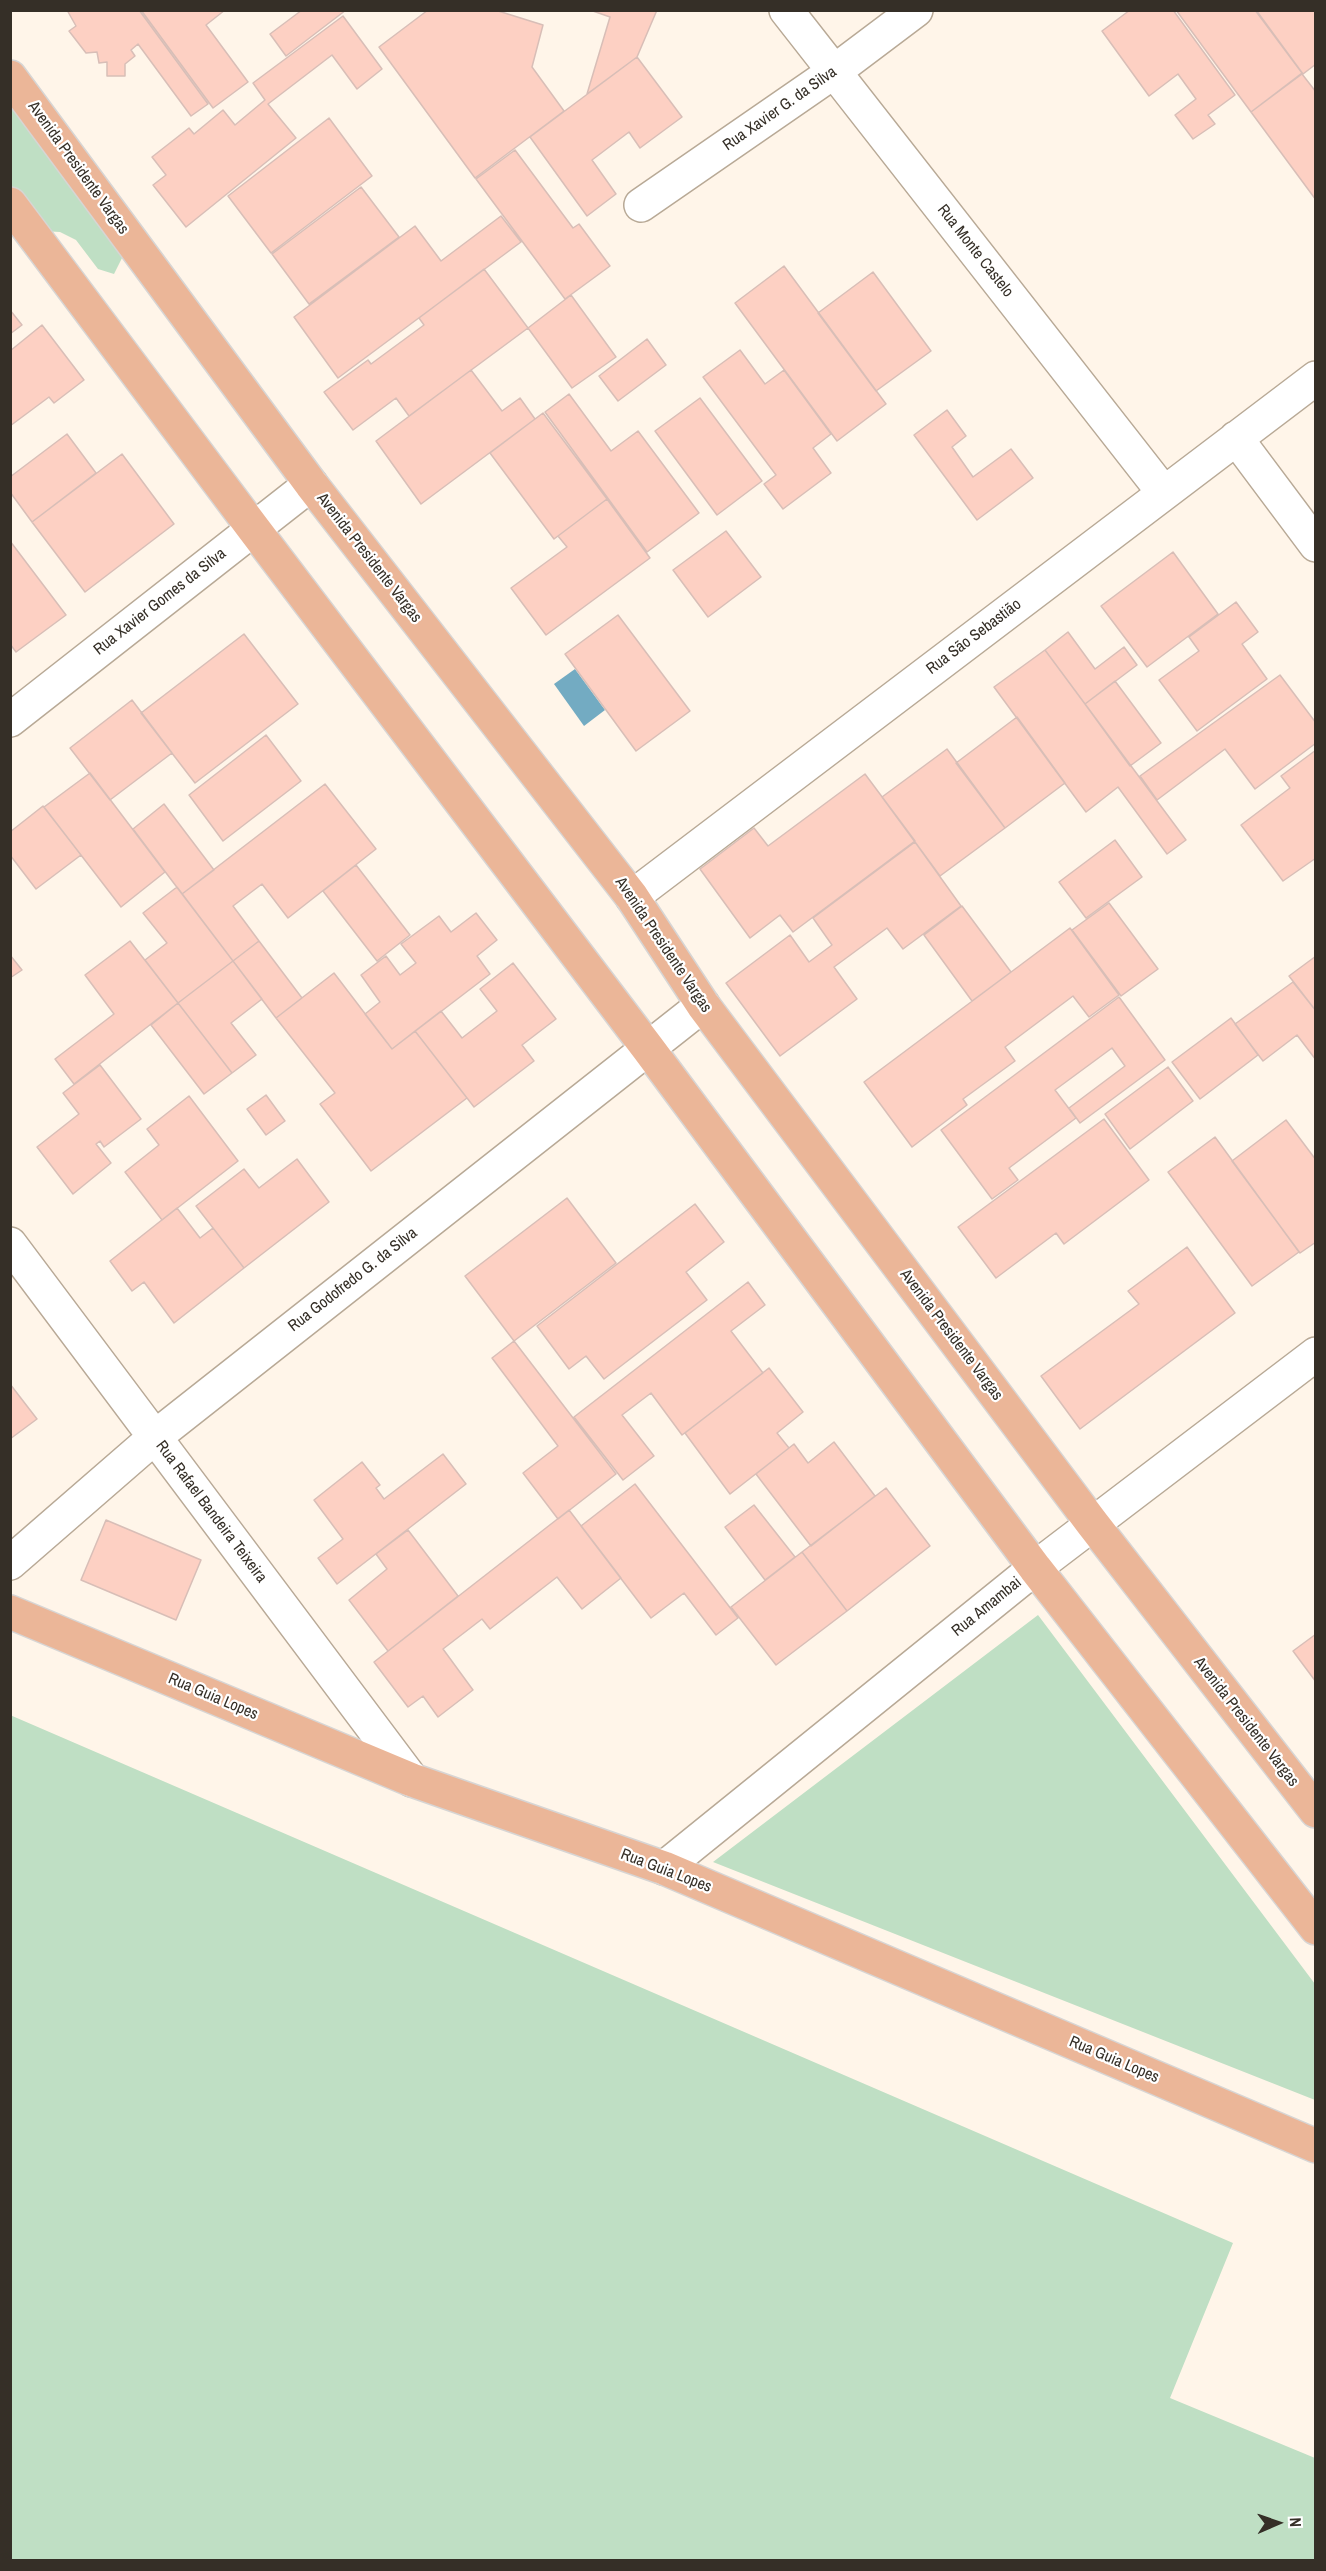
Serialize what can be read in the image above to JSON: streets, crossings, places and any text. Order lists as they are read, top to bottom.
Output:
{
  "streets": {
    "main road": ["Avenida Presidente Vargas", "Rua Guia Lopes"],
    "street": [
      "Rua Xavier G. da Silva",
      "Rua Monte Castelo",
      "Rua Xavier Gomes da Silva",
      "Rua São Sebastião",
      "Rua Godofredo G. da Silva",
      "Rua Rafael Bandeira Teixeira",
      "Rua Amambai"
    ]
  },
  "crossings": [
    ["Rua Xavier G. da Silva", "Rua Monte Castelo"],
    ["Avenida Presidente Vargas", "Rua Xavier Gomes da Silva"],
    ["Avenida Presidente Vargas", "Rua São Sebastião"],
    ["Avenida Presidente Vargas", "Rua Godofredo G. da Silva"],
    ["Avenida Presidente Vargas", "Rua Amambai"],
    ["Rua Monte Castelo", "Rua São Sebastião"],
    ["Rua Godofredo G. da Silva", "Rua Rafael Bandeira Teixeira"],
    ["Rua Rafael Bandeira Teixeira", "Rua Guia Lopes"],
    ["Rua Amambai", "Rua Guia Lopes"]
  ],
  "north": "right"
}
